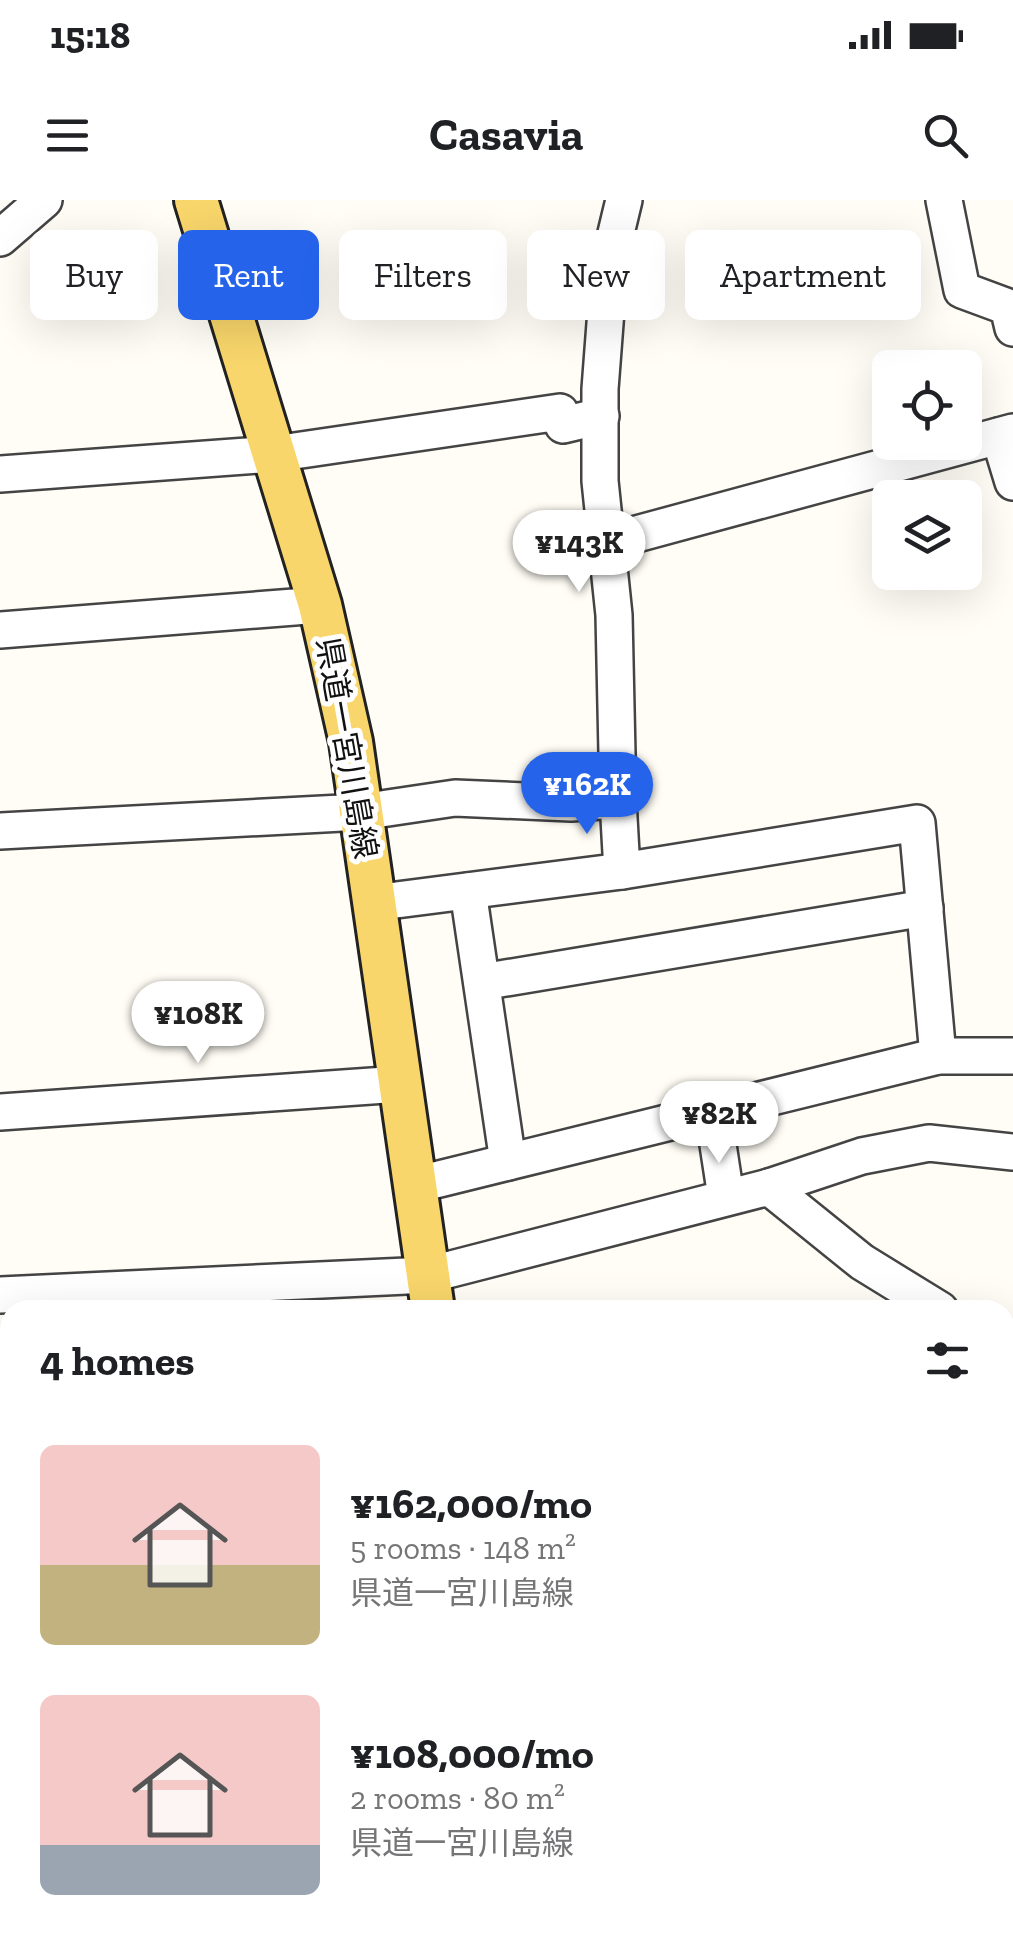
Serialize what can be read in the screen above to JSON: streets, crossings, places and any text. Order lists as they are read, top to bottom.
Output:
{
  "streets": {
    "main road": ["県道一宮川島線"]
  },
  "page": {
    "status": "15:18",
    "header": "Casavia",
    "chip": [
      "Buy",
      "Rent",
      "Filters",
      "New",
      "Apartment"
    ],
    "price": [
      "¥143K",
      "¥162K",
      "¥108K",
      "¥82K"
    ],
    "heading": "4 homes",
    "list": [
      {
        "name": "¥162,000/mo",
        "note": "5 rooms · 148 m² · 県道一宮川島線"
      },
      {
        "name": "¥108,000/mo",
        "note": "2 rooms · 80 m² · 県道一宮川島線"
      }
    ]
  }
}
